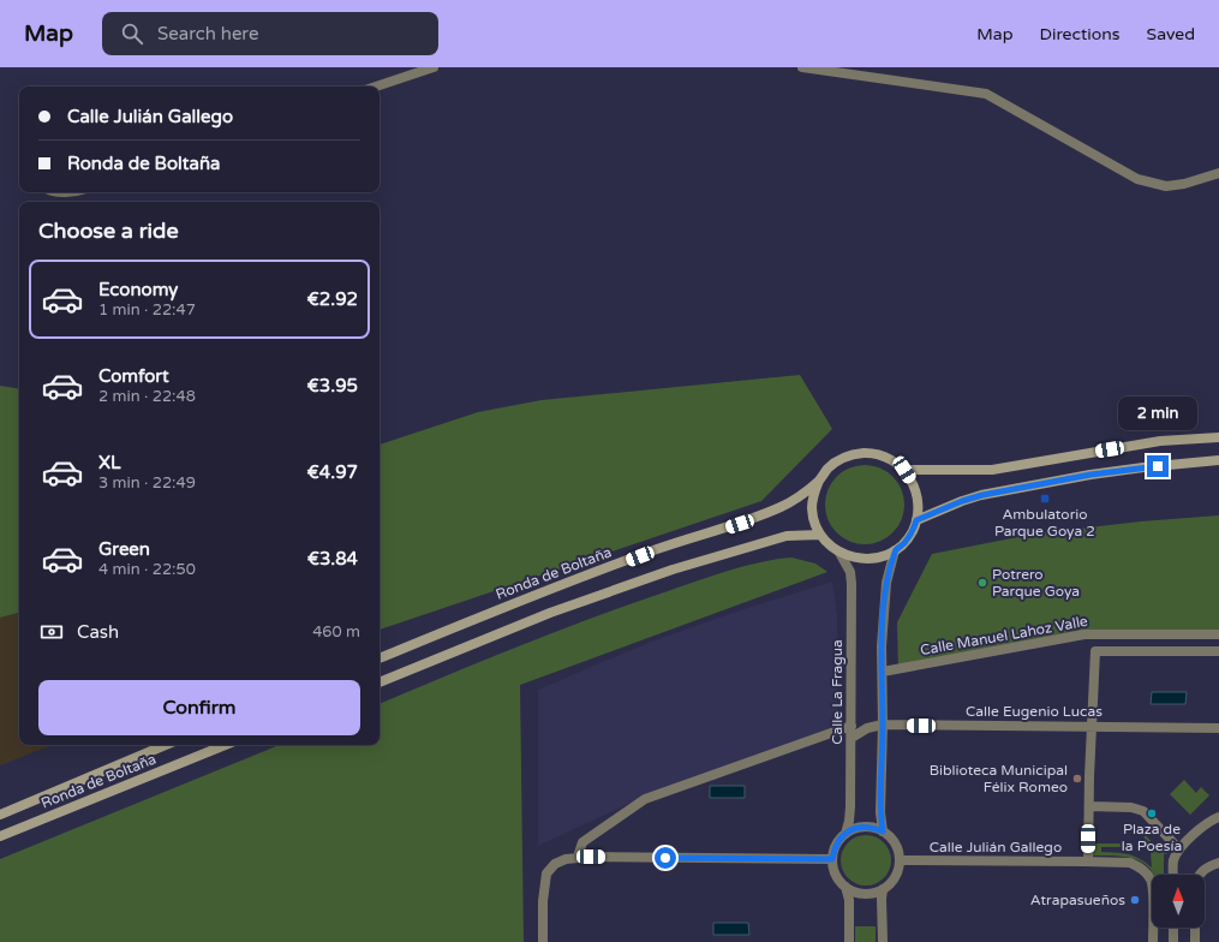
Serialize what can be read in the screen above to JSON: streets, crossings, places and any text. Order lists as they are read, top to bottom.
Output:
{
  "streets": {
    "main road": ["Ronda de Boltaña"],
    "street": [
      "Calle Manuel Lahoz Valle",
      "Calle La Fragua",
      "Calle Eugenio Lucas",
      "Calle Julián Gallego"
    ]
  },
  "crossings": [
    ["Ronda de Boltaña", "Calle La Fragua"],
    ["Calle La Fragua", "Calle Eugenio Lucas"],
    ["Calle La Fragua", "Calle Julián Gallego"]
  ],
  "places": {
    "transit": ["Ambulatorio Parque Goya 2"],
    "other": [
      "Potrero Parque Goya",
      "Biblioteca Municipal Félix Romeo",
      "Plaza de la Poesía",
      "Atrapasueños"
    ]
  },
  "north": "top",
  "page": {
    "header": "Map",
    "search": "Search here",
    "nav": ["Map", "Directions", "Saved"],
    "banner": ["Calle Julián Gallego", "Ronda de Boltaña"],
    "heading": "Choose a ride",
    "list": [
      {
        "name": "Economy",
        "note": "1 min · 22:47",
        "value": "€2.92"
      },
      {
        "name": "Comfort",
        "note": "2 min · 22:48",
        "value": "€3.95"
      },
      {
        "name": "XL",
        "note": "3 min · 22:49",
        "value": "€4.97"
      },
      {
        "name": "Green",
        "note": "4 min · 22:50",
        "value": "€3.84"
      }
    ],
    "bubble": "2 min",
    "pay": ["Cash", "460 m"],
    "buttons": "Confirm"
  }
}
